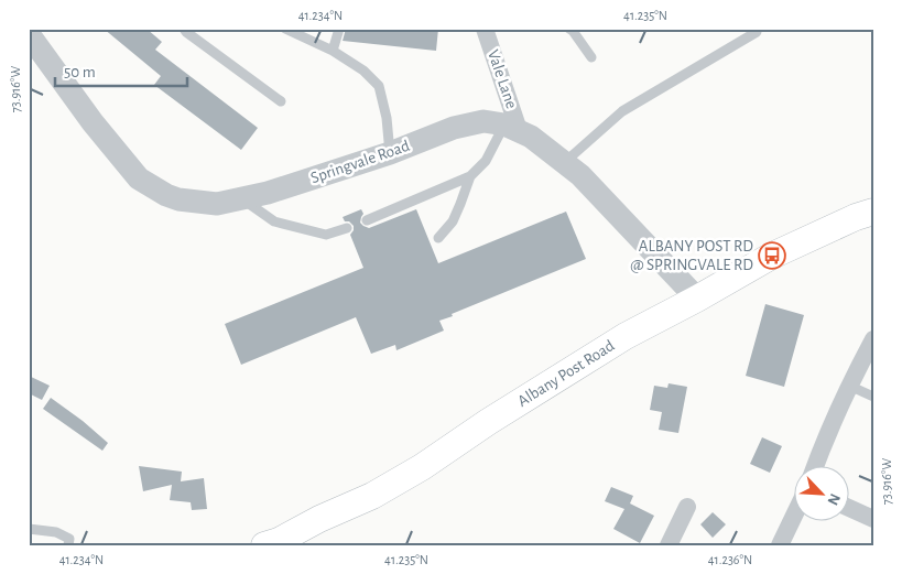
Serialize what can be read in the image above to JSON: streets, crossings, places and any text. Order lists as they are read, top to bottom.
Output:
{
  "streets": {
    "main road": ["Albany Post Road"],
    "street": ["Vale Lane", "Springvale Road"]
  },
  "crossings": [
    ["Vale Lane", "Springvale Road"],
    ["Springvale Road", "Albany Post Road"]
  ],
  "places": {
    "bus stop": ["ALBANY POST RD @ SPRINGVALE RD"]
  },
  "scale_bar": "50 m",
  "north": "bottom right",
  "coordinates": [
    "41.234°N",
    "41.235°N",
    "73.916°W",
    "41.236°N"
  ]
}
